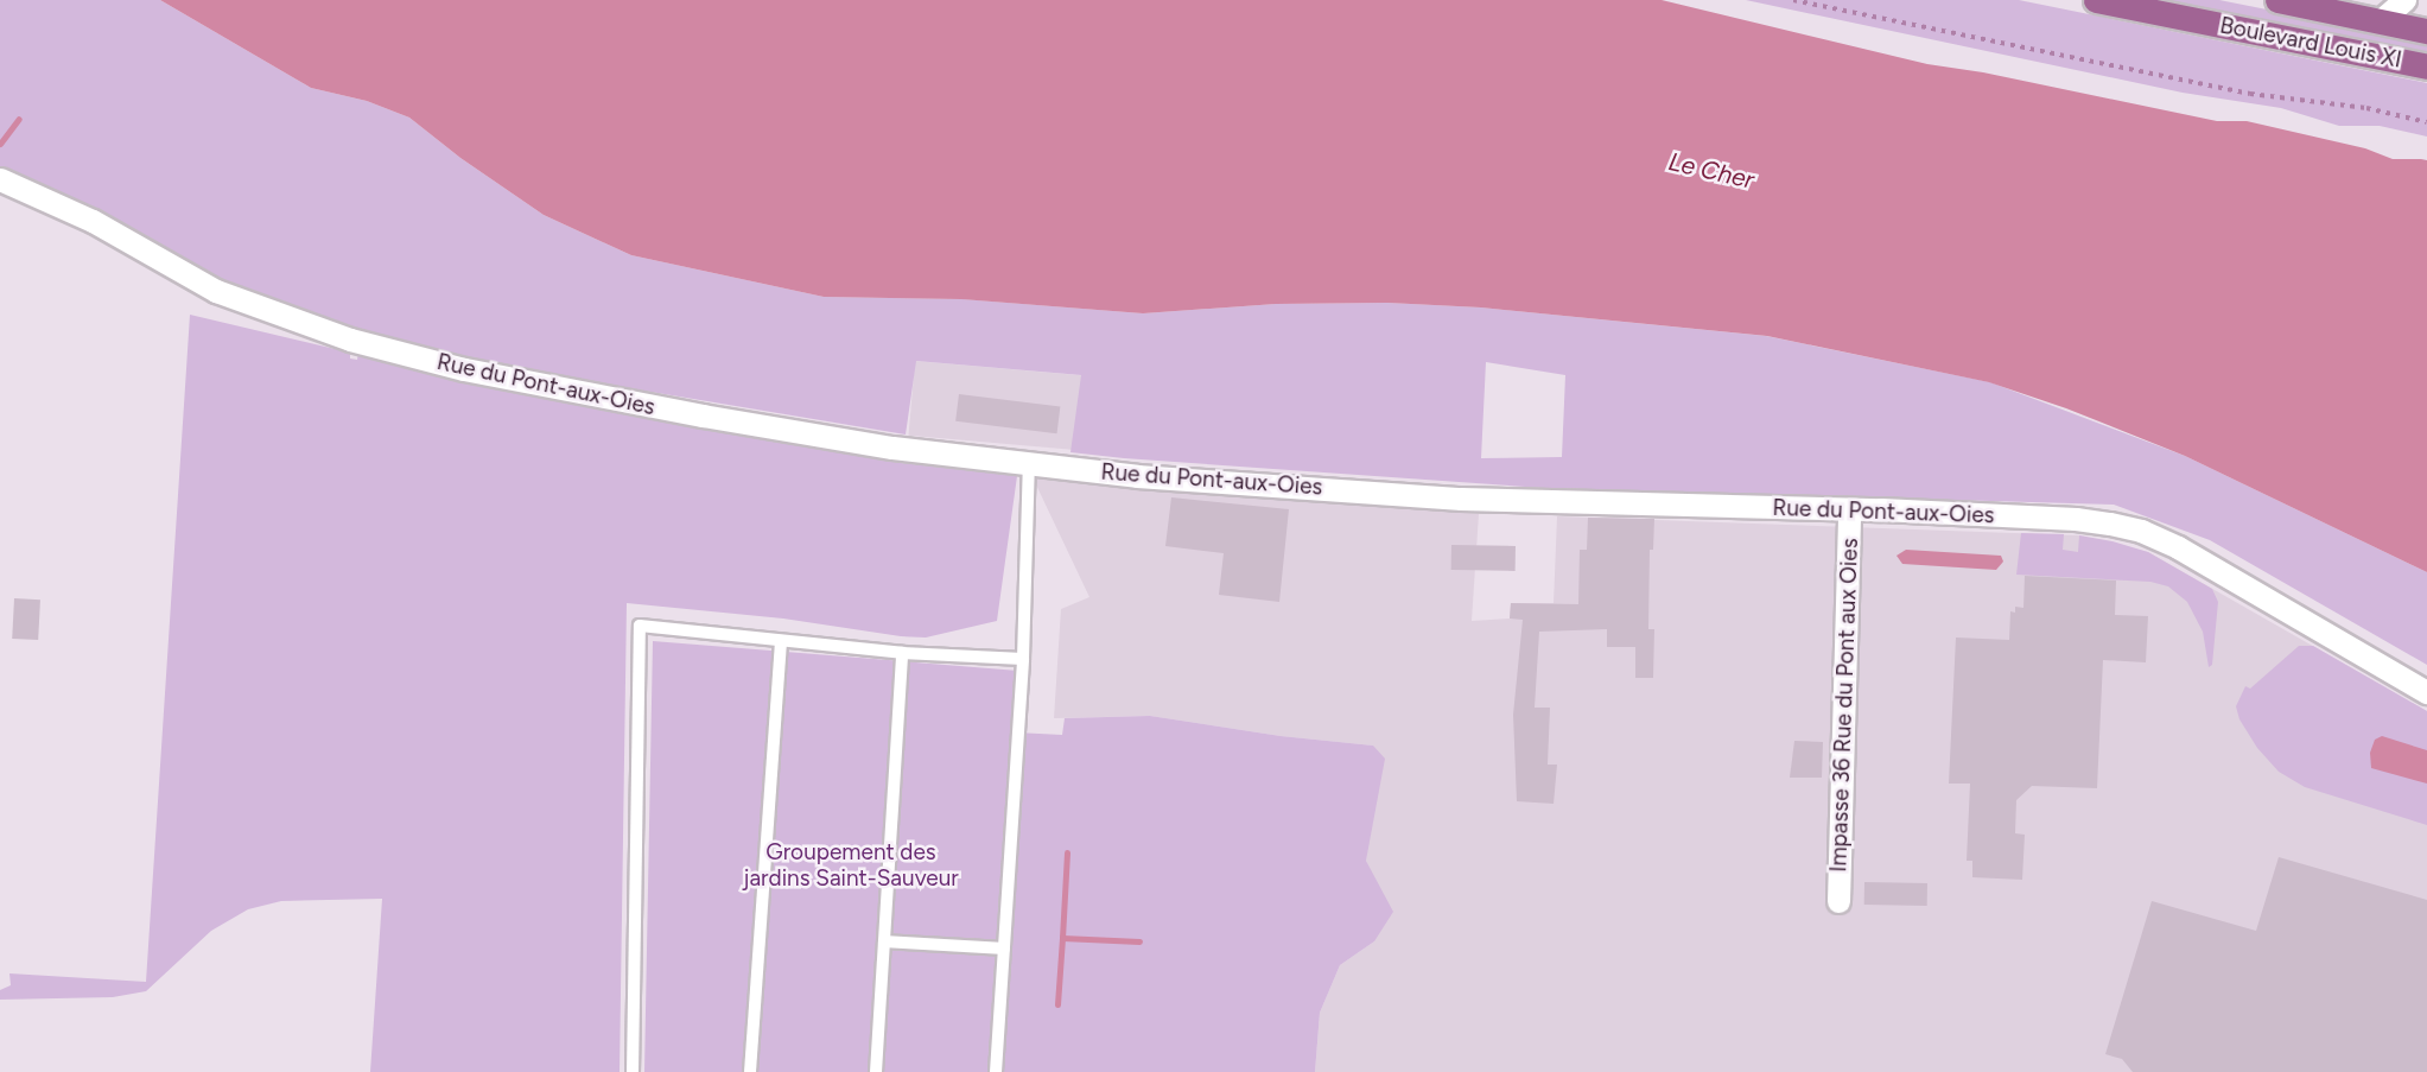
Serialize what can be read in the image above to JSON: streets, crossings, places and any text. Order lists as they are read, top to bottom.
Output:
{
  "streets": {
    "main road": ["Boulevard Louis XI"],
    "street": ["Rue du Pont-aux-Oies", "Impasse 36 Rue du Pont aux Oies"]
  },
  "crossings": [
    ["Rue du Pont-aux-Oies", "Impasse 36 Rue du Pont aux Oies"]
  ],
  "water": ["Le Cher"],
  "parks": ["Groupement des jardins Saint-Sauveur"]
}
